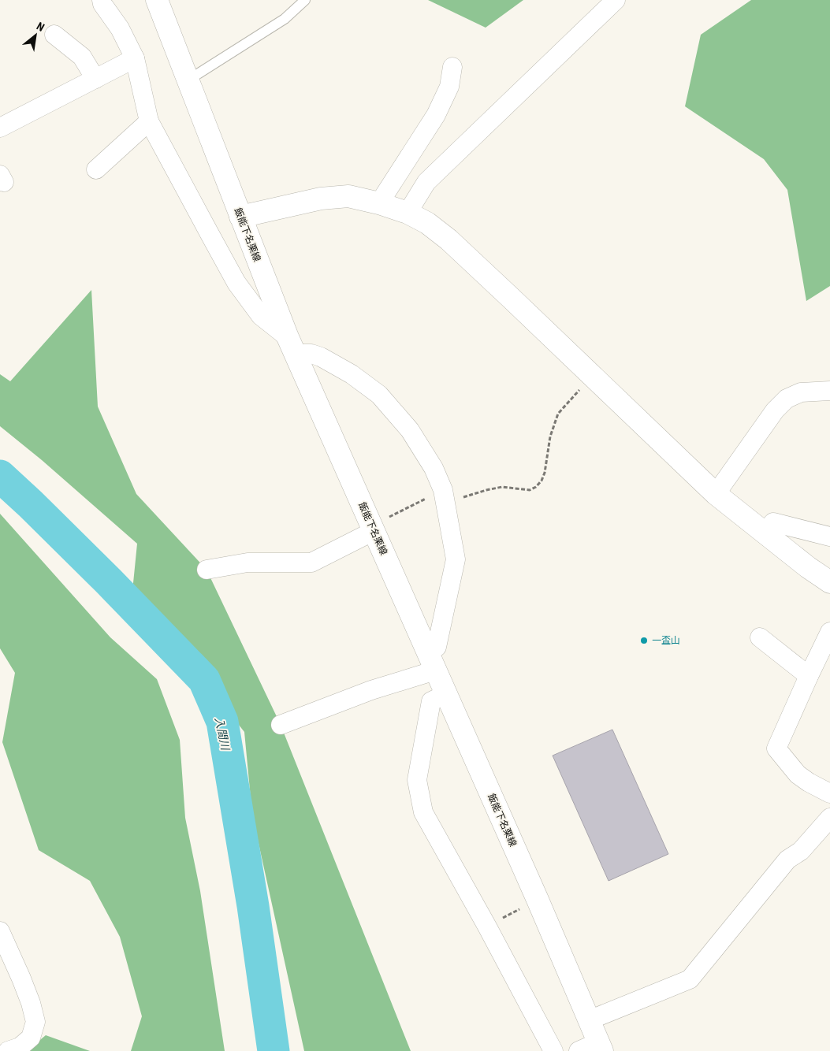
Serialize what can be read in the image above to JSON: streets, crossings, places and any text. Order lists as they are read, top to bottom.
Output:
{
  "streets": {
    "main road": ["飯能下名栗線"]
  },
  "water": ["入間川"],
  "places": ["一盃山"],
  "north": "top right"
}
